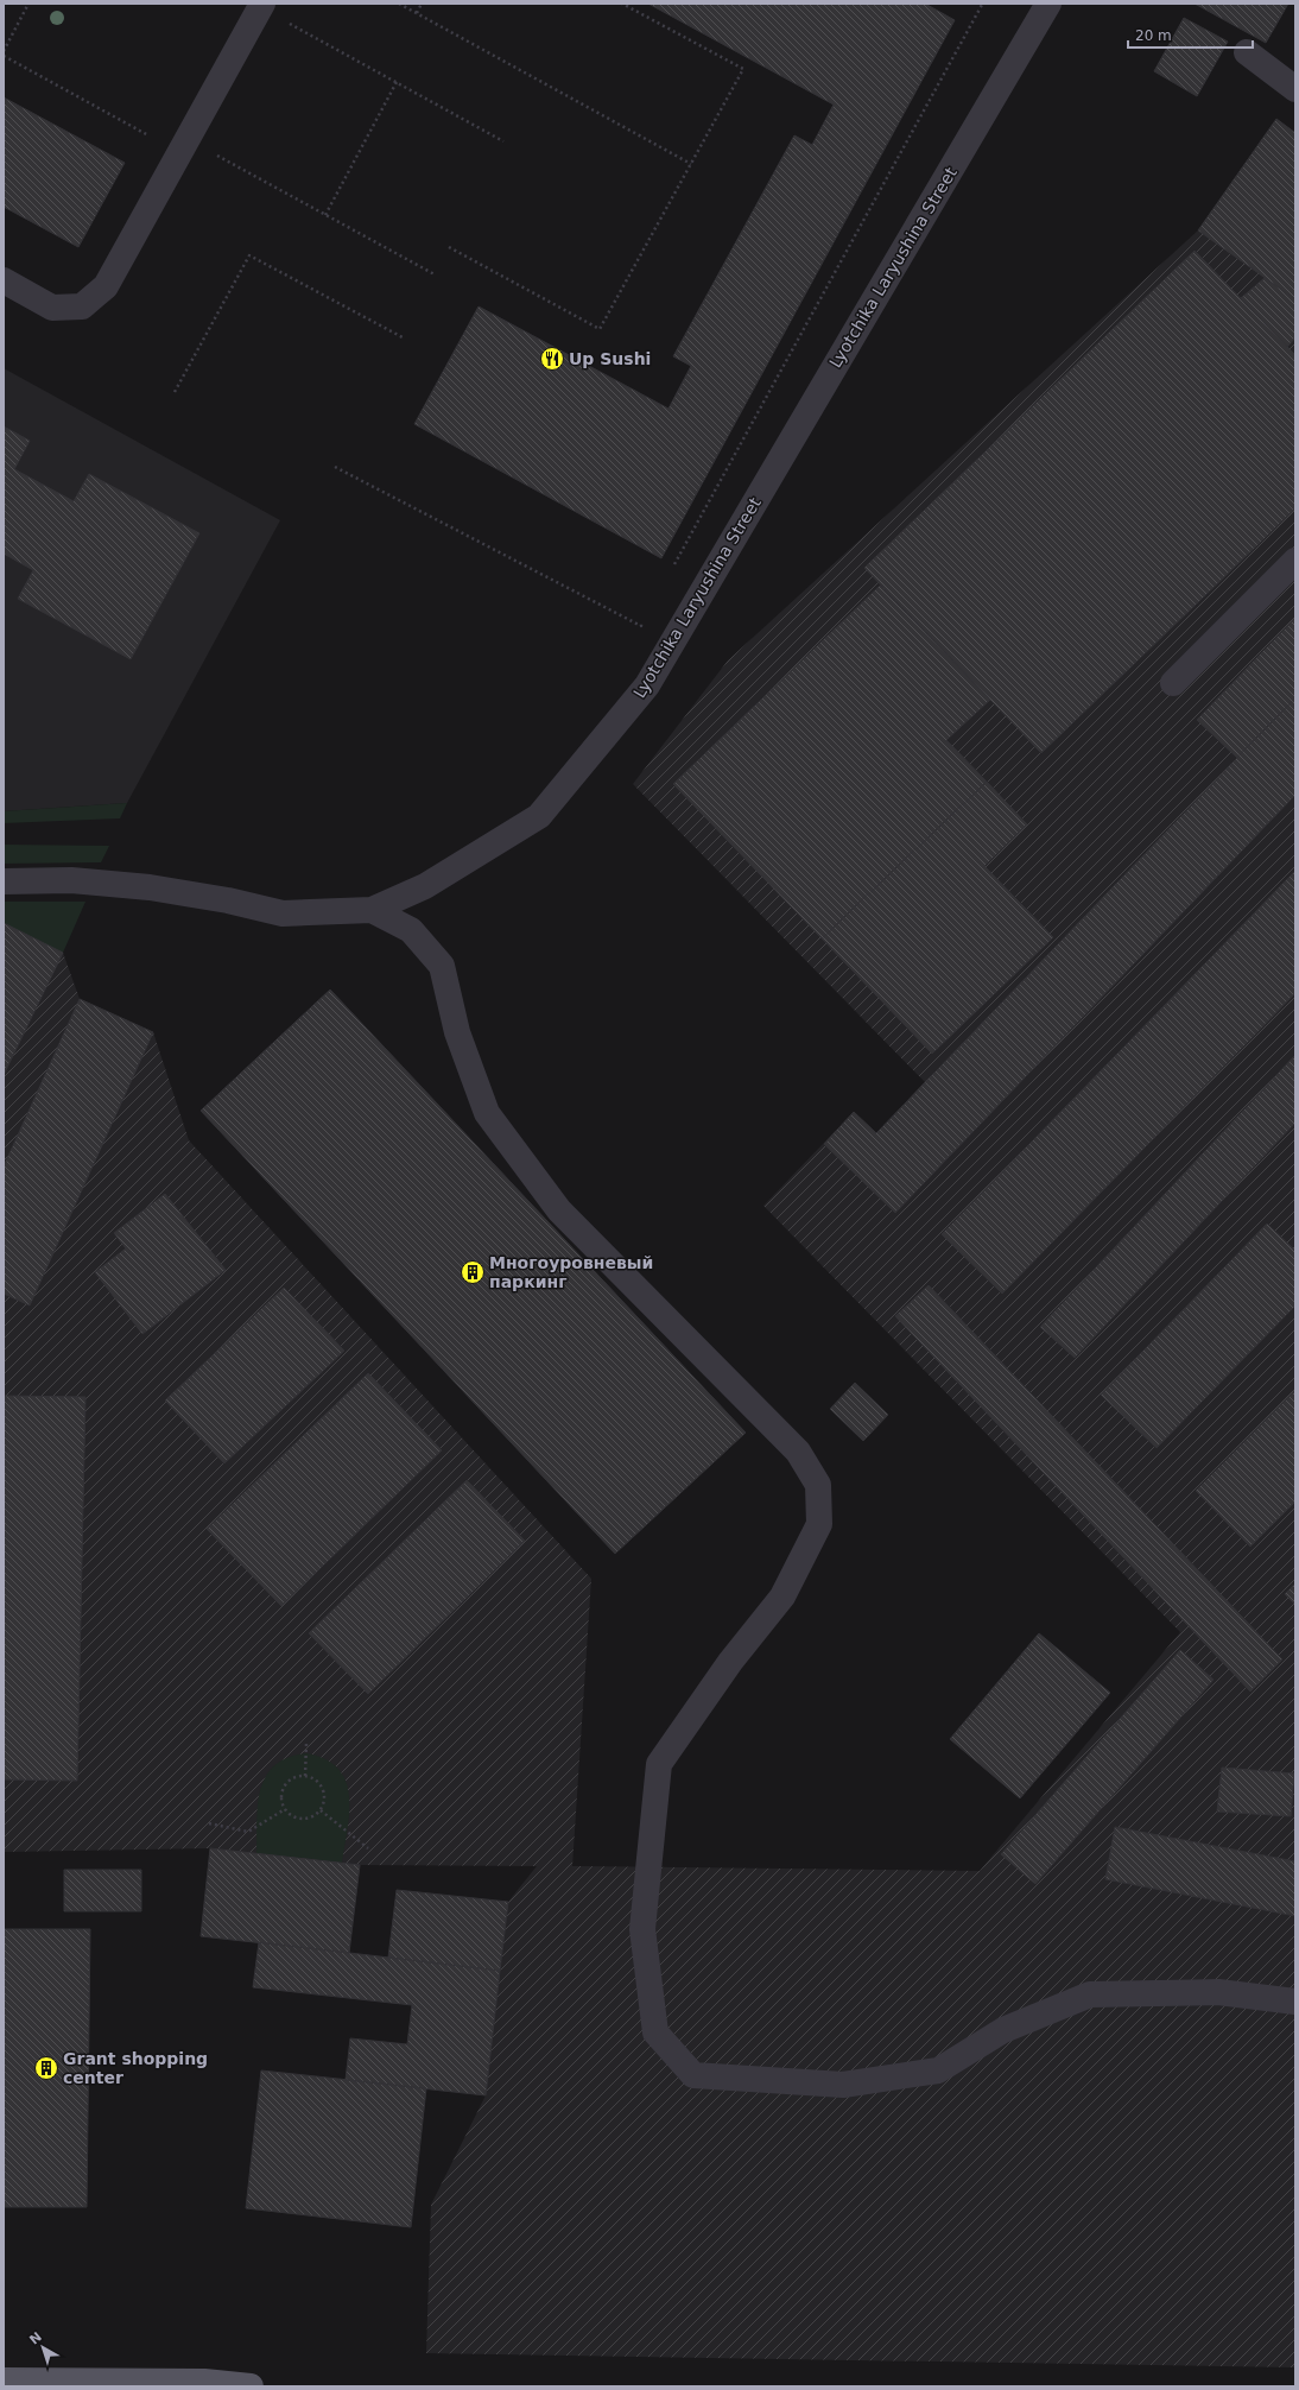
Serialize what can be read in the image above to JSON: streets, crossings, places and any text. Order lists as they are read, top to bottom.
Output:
{
  "streets": {
    "street": ["Lyotchika Laryushina Street"]
  },
  "places": {
    "restaurant": ["Up Sushi"],
    "building": ["Многоуровневый паркинг", "Grant shopping center"]
  },
  "scale_bar": "20 m",
  "north": "top left"
}
